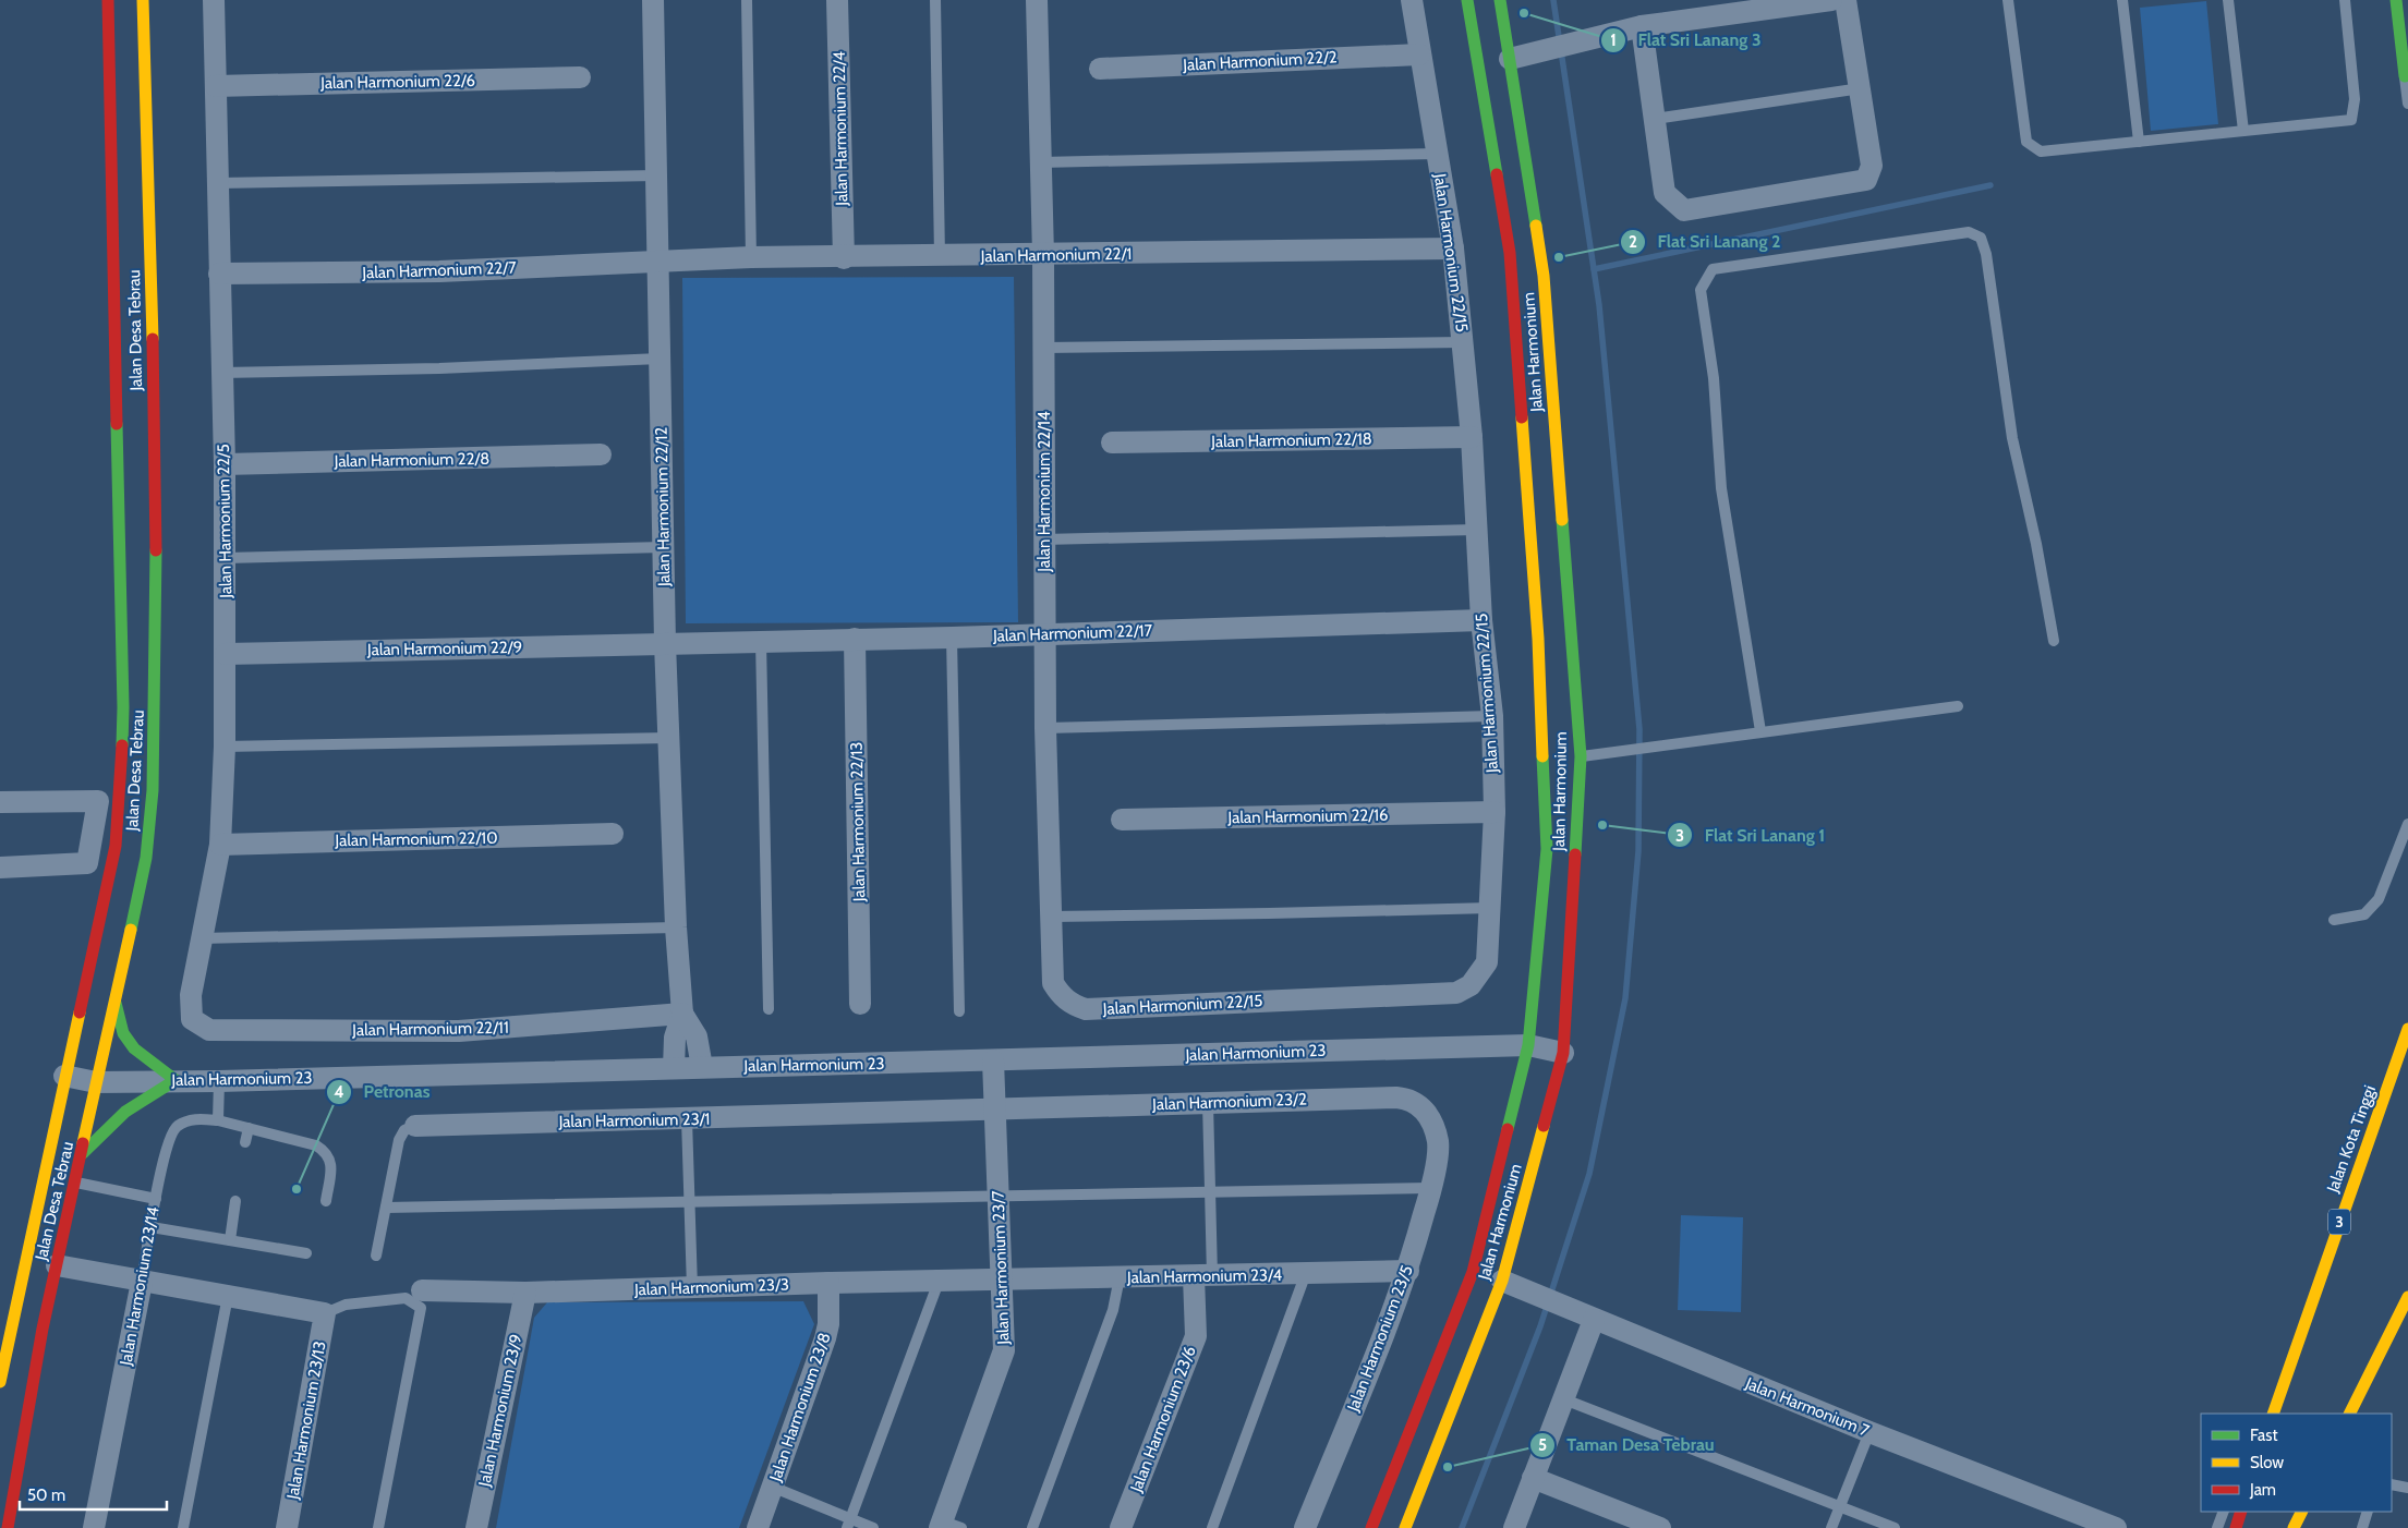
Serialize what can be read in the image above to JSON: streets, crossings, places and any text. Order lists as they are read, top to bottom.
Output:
{
  "streets": {
    "main road": [
      "Jalan Desa Tebrau",
      "Jalan Harmonium",
      "Jalan Kota Tinggi",
      "3"
    ],
    "street": [
      "Jalan Harmonium 22/2",
      "Jalan Harmonium 22/6",
      "Jalan Harmonium 22/4",
      "Jalan Harmonium 22/15",
      "Jalan Harmonium 22/1",
      "Jalan Harmonium 22/7",
      "Jalan Harmonium 22/18",
      "Jalan Harmonium 22/8",
      "Jalan Harmonium 22/14",
      "Jalan Harmonium 22/12",
      "Jalan Harmonium 22/5",
      "Jalan Harmonium 22/17",
      "Jalan Harmonium 22/9",
      "Jalan Harmonium 22/16",
      "Jalan Harmonium 22/13",
      "Jalan Harmonium 22/10",
      "Jalan Harmonium 22/11",
      "Jalan Harmonium 23",
      "Jalan Harmonium 23/2",
      "Jalan Harmonium 23/1",
      "Jalan Harmonium 23/7",
      "Jalan Harmonium 23/4",
      "Jalan Harmonium 23/14",
      "Jalan Harmonium 23/3",
      "Jalan Harmonium 23/5",
      "Jalan Harmonium 23/8",
      "Jalan Harmonium 7",
      "Jalan Harmonium 23/9",
      "Jalan Harmonium 23/6",
      "Jalan Harmonium 23/13"
    ]
  },
  "crossings": [
    ["Jalan Harmonium 22/2", "Jalan Harmonium 22/15"],
    ["Jalan Harmonium 22/6", "Jalan Harmonium 22/5"],
    ["Jalan Harmonium 22/4", "Jalan Harmonium 22/1"],
    ["Jalan Harmonium 22/15", "Jalan Harmonium 22/1"],
    ["Jalan Harmonium 22/15", "Jalan Harmonium 22/18"],
    ["Jalan Harmonium 22/15", "Jalan Harmonium 22/14"],
    ["Jalan Harmonium 22/15", "Jalan Harmonium 22/17"],
    ["Jalan Harmonium 22/15", "Jalan Harmonium 22/16"],
    ["Jalan Harmonium 22/1", "Jalan Harmonium 22/7"],
    ["Jalan Harmonium 22/1", "Jalan Harmonium 22/14"],
    ["Jalan Harmonium 22/1", "Jalan Harmonium 22/12"],
    ["Jalan Harmonium 22/7", "Jalan Harmonium 22/12"],
    ["Jalan Harmonium 22/7", "Jalan Harmonium 22/5"],
    ["Jalan Desa Tebrau", "Jalan Harmonium 23"],
    ["Jalan Harmonium", "Jalan Harmonium 23"],
    ["Jalan Harmonium", "Jalan Harmonium 7"],
    ["Jalan Harmonium 22/8", "Jalan Harmonium 22/5"],
    ["Jalan Harmonium 22/14", "Jalan Harmonium 22/17"],
    ["Jalan Harmonium 22/12", "Jalan Harmonium 22/17"],
    ["Jalan Harmonium 22/12", "Jalan Harmonium 22/9"],
    ["Jalan Harmonium 22/12", "Jalan Harmonium 22/11"],
    ["Jalan Harmonium 22/12", "Jalan Harmonium 23"],
    ["Jalan Harmonium 22/5", "Jalan Harmonium 22/9"],
    ["Jalan Harmonium 22/5", "Jalan Harmonium 22/10"],
    ["Jalan Harmonium 22/5", "Jalan Harmonium 22/11"],
    ["Jalan Harmonium 22/17", "Jalan Harmonium 22/9"],
    ["Jalan Harmonium 22/17", "Jalan Harmonium 22/13"],
    ["Jalan Harmonium 23", "Jalan Harmonium 23/7"],
    ["Jalan Harmonium 23/2", "Jalan Harmonium 23/1"],
    ["Jalan Harmonium 23/2", "Jalan Harmonium 23/7"],
    ["Jalan Harmonium 23/2", "Jalan Harmonium 23/5"],
    ["Jalan Harmonium 23/1", "Jalan Harmonium 23/7"],
    ["Jalan Harmonium 23/7", "Jalan Harmonium 23/4"],
    ["Jalan Harmonium 23/7", "Jalan Harmonium 23/3"],
    ["Jalan Harmonium 23/4", "Jalan Harmonium 23/3"],
    ["Jalan Harmonium 23/4", "Jalan Harmonium 23/5"],
    ["Jalan Harmonium 23/4", "Jalan Harmonium 23/6"],
    ["Jalan Harmonium 23/3", "Jalan Harmonium 23/8"],
    ["Jalan Harmonium 23/3", "Jalan Harmonium 23/9"]
  ],
  "places": [
    "Flat Sri Lanang 3",
    "Flat Sri Lanang 2",
    "Flat Sri Lanang 1",
    "Petronas",
    "Taman Desa Tebrau"
  ],
  "legend": ["Fast", "Slow", "Jam"],
  "scale_bar": "50 m"
}
